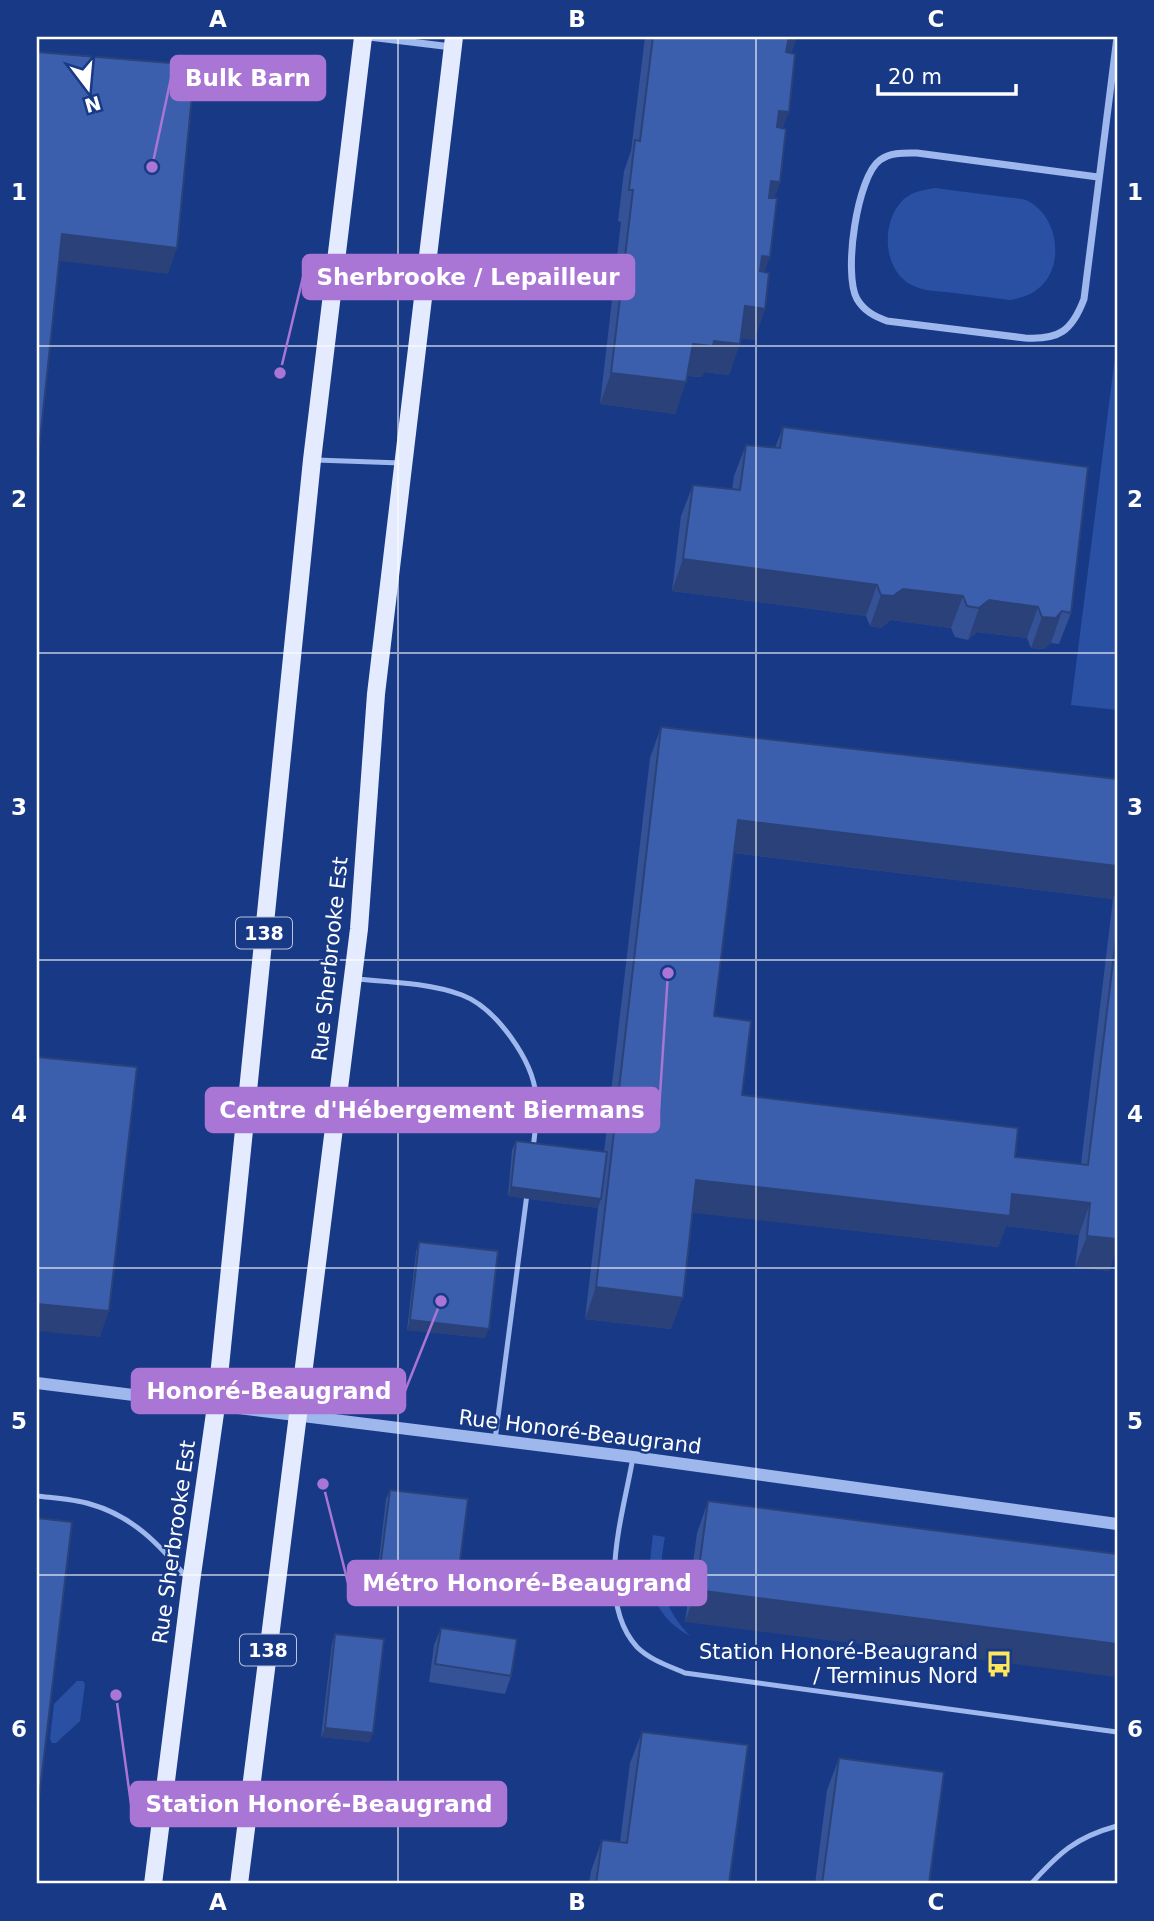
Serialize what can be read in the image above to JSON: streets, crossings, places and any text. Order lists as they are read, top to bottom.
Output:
{
  "streets": {
    "main road": ["138", "Rue Sherbrooke Est"],
    "street": ["Rue Honoré-Beaugrand"]
  },
  "crossings": [
    ["Rue Sherbrooke Est", "Rue Honoré-Beaugrand"]
  ],
  "places": {
    "other": [
      "Bulk Barn",
      "Sherbrooke / Lepailleur",
      "Centre d'Hébergement Biermans",
      "Honoré-Beaugrand",
      "Métro Honoré-Beaugrand",
      "Station Honoré-Beaugrand"
    ],
    "bus stop": ["Station Honoré-Beaugrand / Terminus Nord"]
  },
  "scale_bar": "20 m",
  "north": "bottom",
  "grid": {
    "columns": ["A", "B", "C"],
    "rows": [
      "1",
      "2",
      "3",
      "4",
      "5",
      "6"
    ]
  }
}
